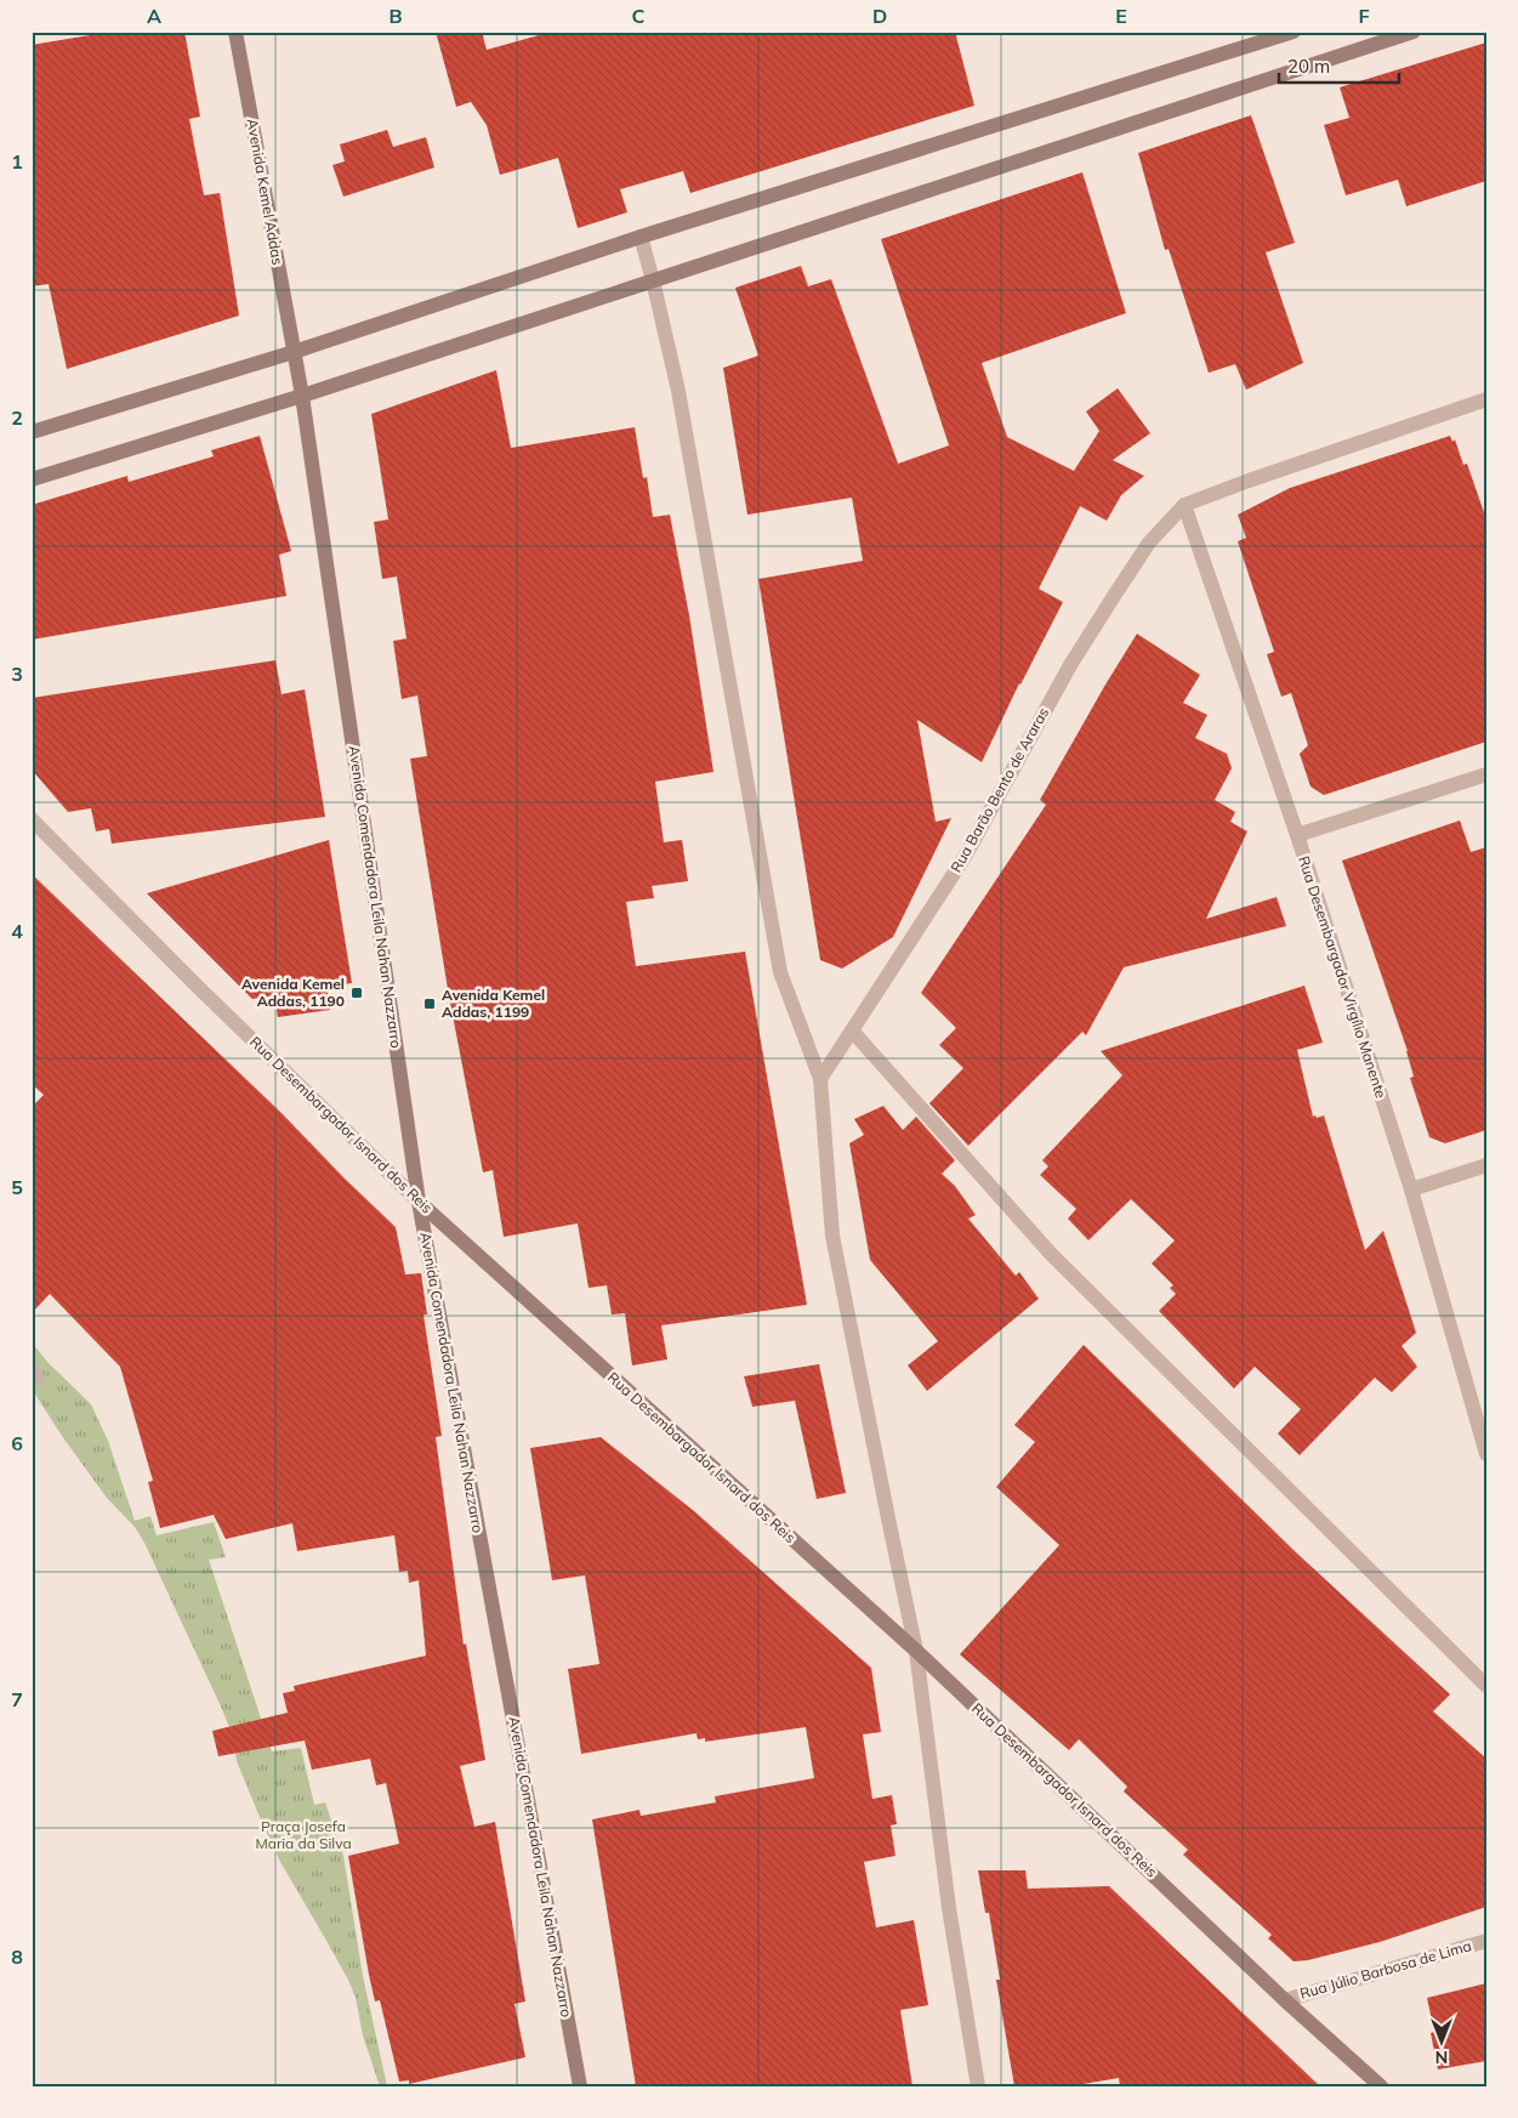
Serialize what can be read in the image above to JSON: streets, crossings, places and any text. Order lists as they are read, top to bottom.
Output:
{
  "streets": {
    "main road": ["Avenida Kemel Addas", "Avenida Comendadora Leila Nahan Nazzarro", "Rua Desembargador Isnard dos Reis"],
    "street": ["Rua Barão Bento de Araras", "Rua Desembargador Virgílio Manente", "Rua Júlio Barbosa de Lima"]
  },
  "crossings": [
    ["Avenida Kemel Addas", "Avenida Comendadora Leila Nahan Nazzarro"],
    ["Rua Barão Bento de Araras", "Rua Desembargador Virgílio Manente"],
    ["Avenida Comendadora Leila Nahan Nazzarro", "Rua Desembargador Isnard dos Reis"],
    ["Rua Desembargador Isnard dos Reis", "Rua Júlio Barbosa de Lima"]
  ],
  "parks": ["Praça Josefa Maria da Silva"],
  "places": {
    "transit": ["Avenida Kemel Addas, 1190", "Avenida Kemel Addas, 1199"]
  },
  "scale_bar": "20 m",
  "north": "bottom",
  "grid": {
    "columns": [
      "A",
      "B",
      "C",
      "D",
      "E",
      "F"
    ],
    "rows": [
      "1",
      "2",
      "3",
      "4",
      "5",
      "6",
      "7",
      "8"
    ]
  }
}
